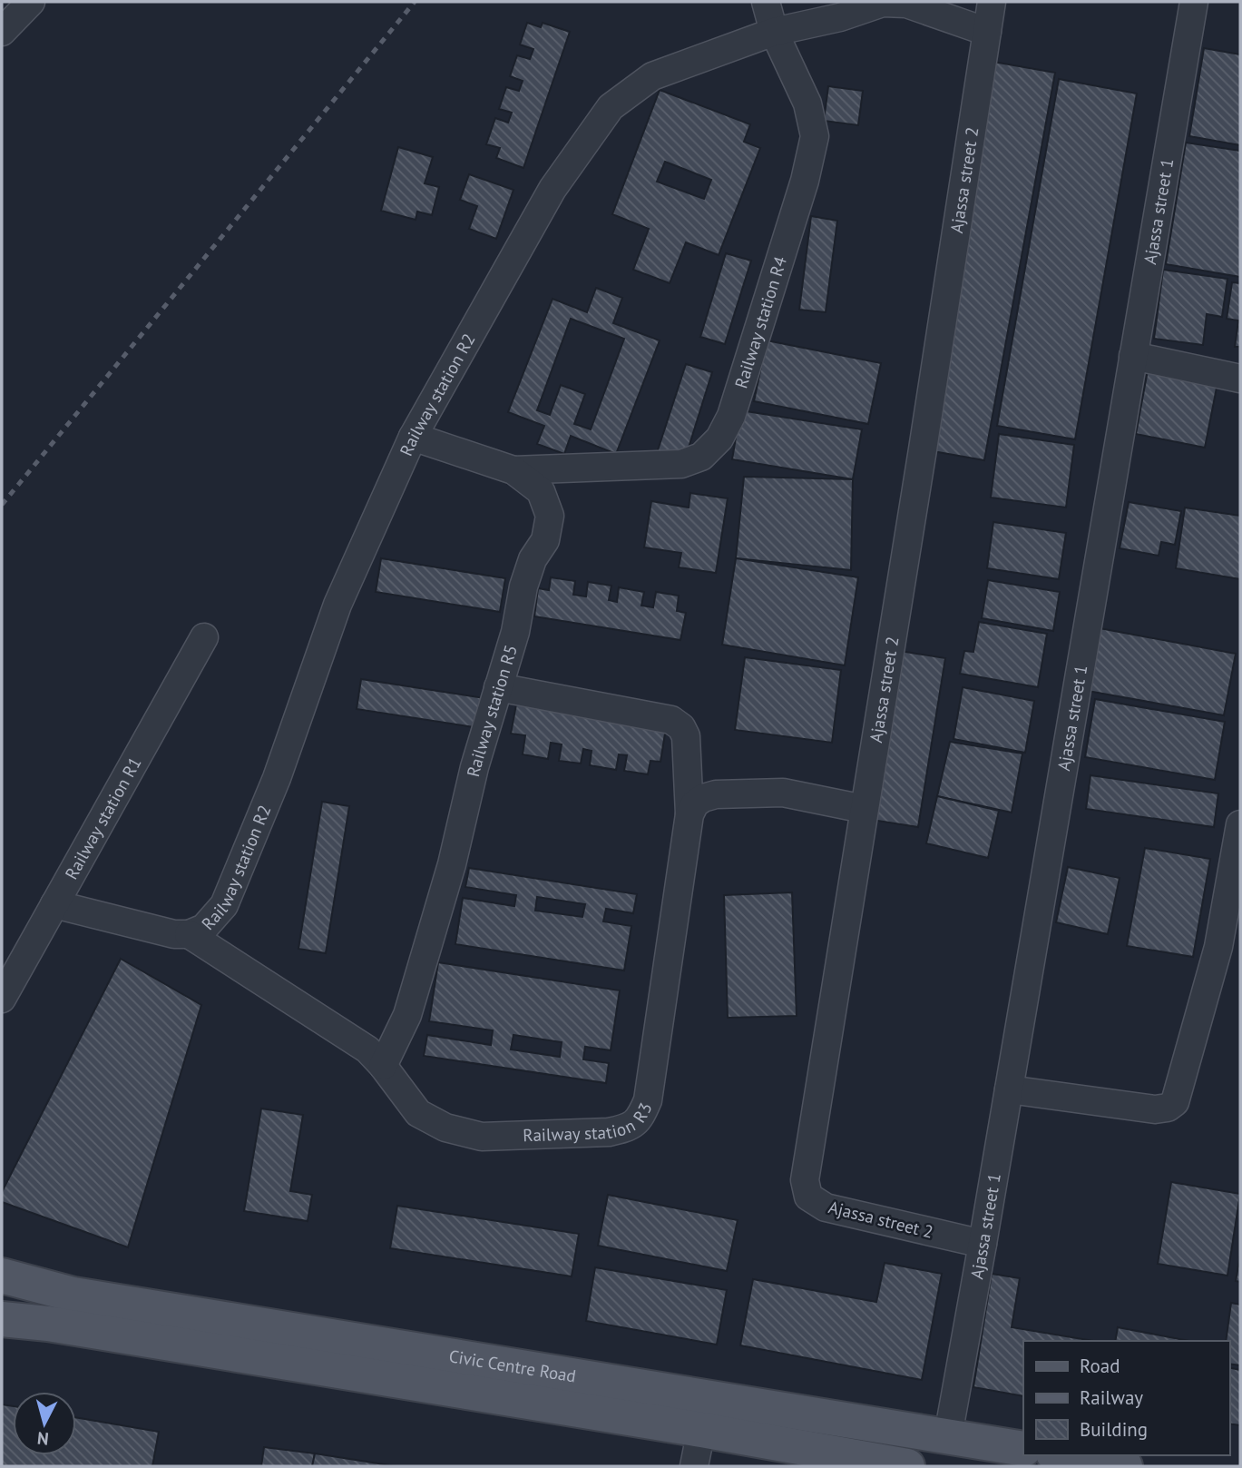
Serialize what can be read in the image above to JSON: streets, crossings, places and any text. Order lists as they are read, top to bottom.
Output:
{
  "streets": {
    "main road": ["Civic Centre Road"],
    "street": [
      "Ajassa street 2",
      "Ajassa street 1",
      "Railway station R4",
      "Railway station R2",
      "Railway station R5",
      "Railway station R1",
      "Railway station R3"
    ]
  },
  "crossings": [
    ["Ajassa street 2", "Ajassa street 1"],
    ["Ajassa street 2", "Railway station R2"],
    ["Ajassa street 1", "Civic Centre Road"],
    ["Railway station R4", "Railway station R2"],
    ["Railway station R4", "Railway station R5"],
    ["Railway station R2", "Railway station R5"],
    ["Railway station R2", "Railway station R1"],
    ["Railway station R2", "Railway station R3"],
    ["Railway station R5", "Railway station R3"]
  ],
  "legend": ["Road", "Railway", "Building"],
  "north": "bottom"
}
